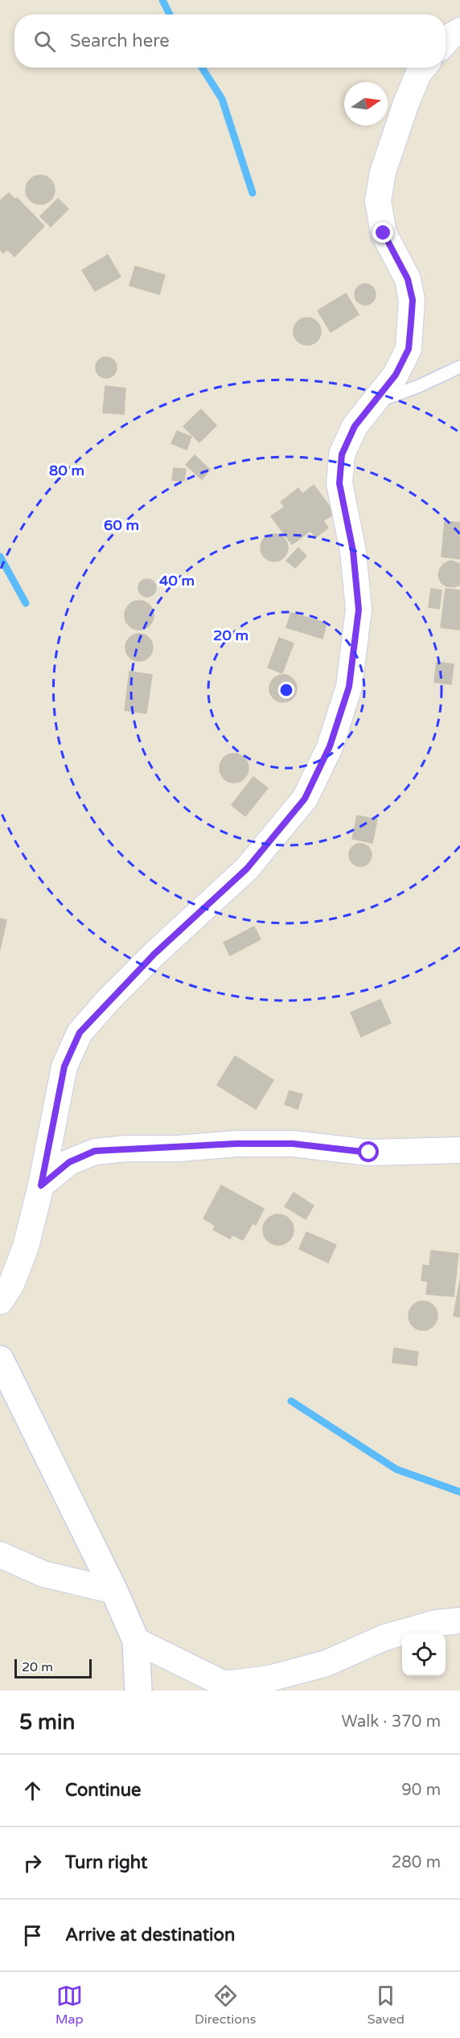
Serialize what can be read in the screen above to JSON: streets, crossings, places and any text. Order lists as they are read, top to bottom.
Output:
{
  "scale_bar": "20 m",
  "north": "right",
  "page": {
    "search": "Search here",
    "scale": "20 m",
    "heading": ["5 min", "Walk · 370 m"],
    "list": [
      ["Continue", "90 m"],
      ["Turn right", "280 m"],
      "Arrive at destination"
    ],
    "nav": ["Map", "Directions", "Saved"]
  },
  "rings": [
    "80 m",
    "60 m",
    "40 m",
    "20 m"
  ]
}
